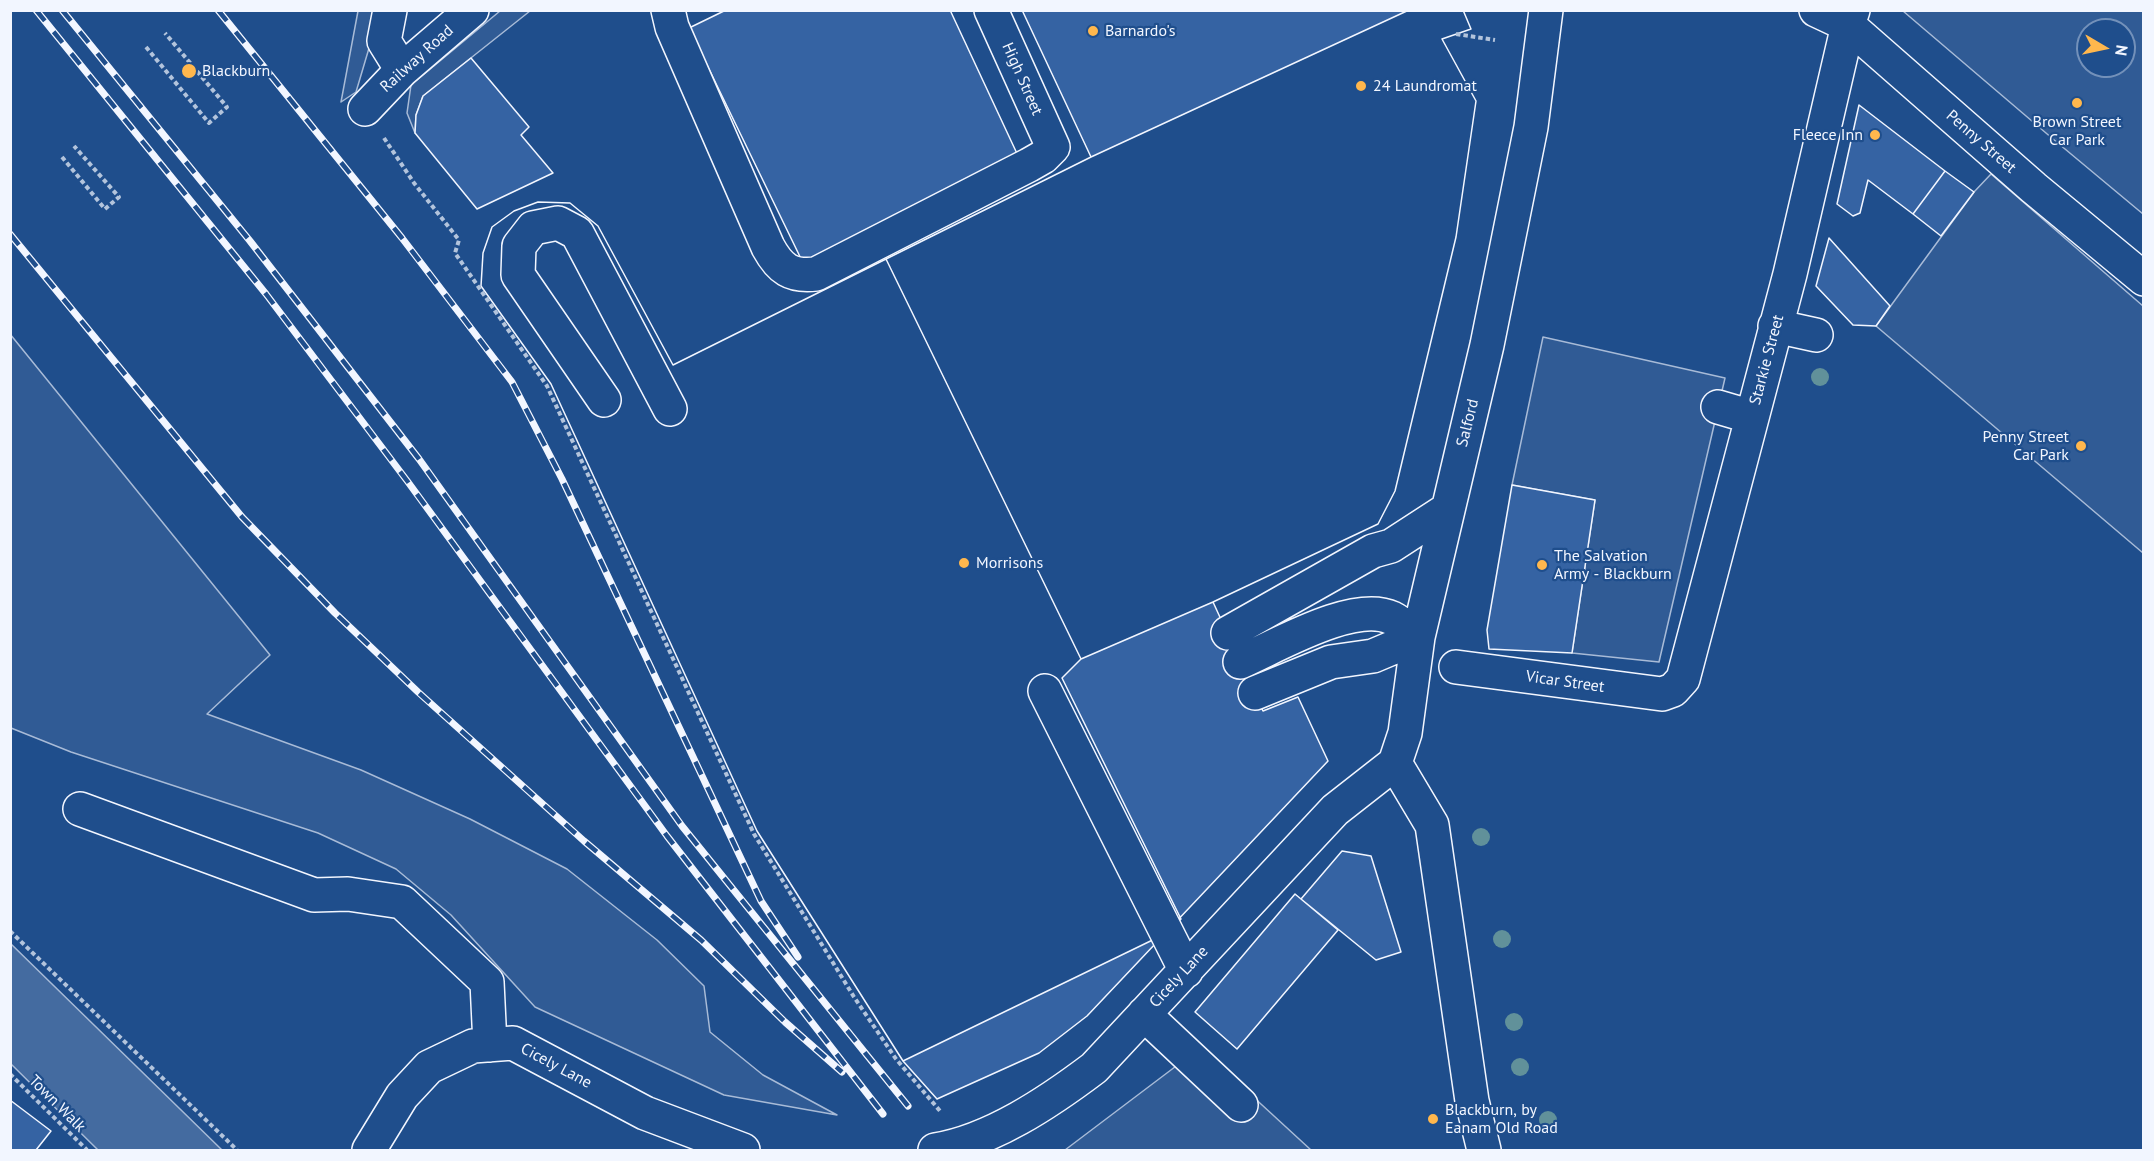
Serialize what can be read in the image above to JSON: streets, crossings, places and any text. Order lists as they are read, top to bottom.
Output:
{
  "streets": {
    "street": [
      "Railway Road",
      "High Street",
      "Penny Street",
      "Starkie Street",
      "Salford",
      "Vicar Street",
      "Cicely Lane"
    ],
    "path": ["Town Walk"]
  },
  "crossings": [
    ["Penny Street", "Starkie Street"],
    ["Starkie Street", "Vicar Street"],
    ["Salford", "Cicely Lane"]
  ],
  "places": [
    "Barnardo's",
    "Blackburn",
    "24 Laundromat",
    "Brown Street Car Park",
    "Fleece Inn",
    "Penny Street Car Park",
    "Morrisons",
    "The Salvation Army - Blackburn",
    "Blackburn, by Eanam Old Road"
  ],
  "north": "right"
}
